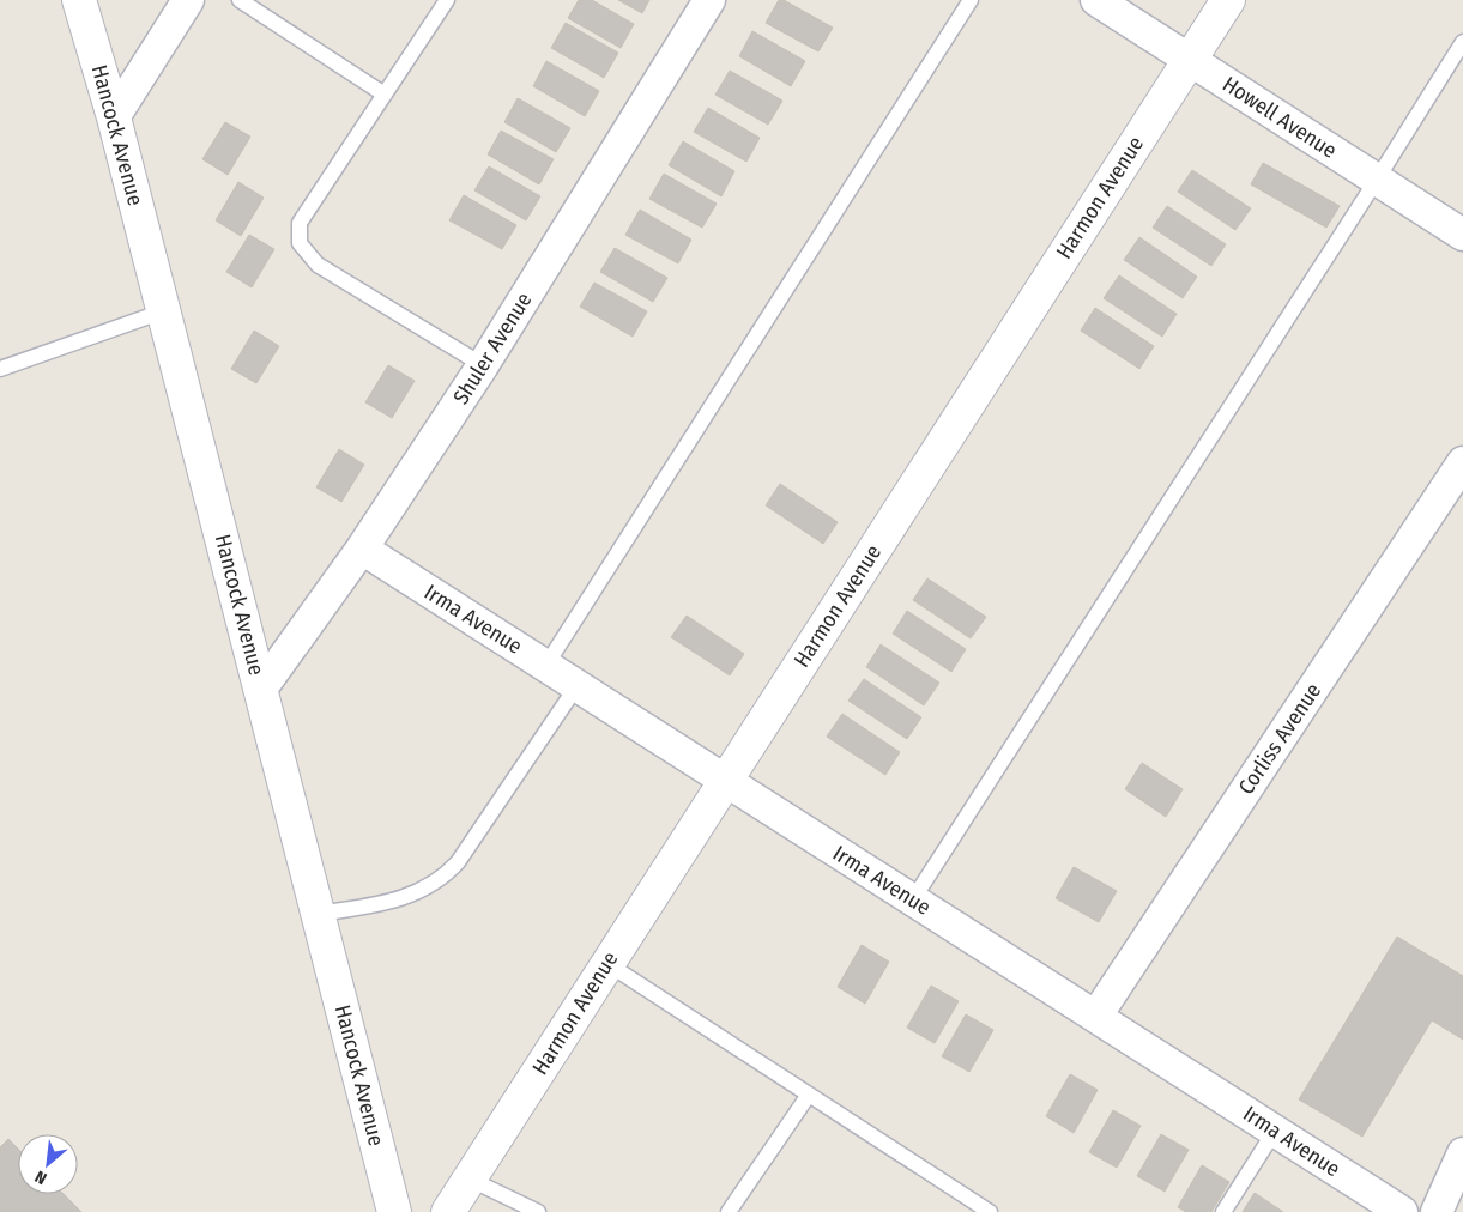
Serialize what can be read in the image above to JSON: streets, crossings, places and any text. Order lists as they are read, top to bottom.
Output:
{
  "streets": {
    "street": [
      "Howell Avenue",
      "Hancock Avenue",
      "Harmon Avenue",
      "Shuler Avenue",
      "Irma Avenue",
      "Corliss Avenue"
    ]
  },
  "crossings": [
    ["Howell Avenue", "Harmon Avenue"],
    ["Hancock Avenue", "Shuler Avenue"],
    ["Harmon Avenue", "Irma Avenue"],
    ["Shuler Avenue", "Irma Avenue"],
    ["Irma Avenue", "Corliss Avenue"]
  ],
  "north": "bottom left"
}
